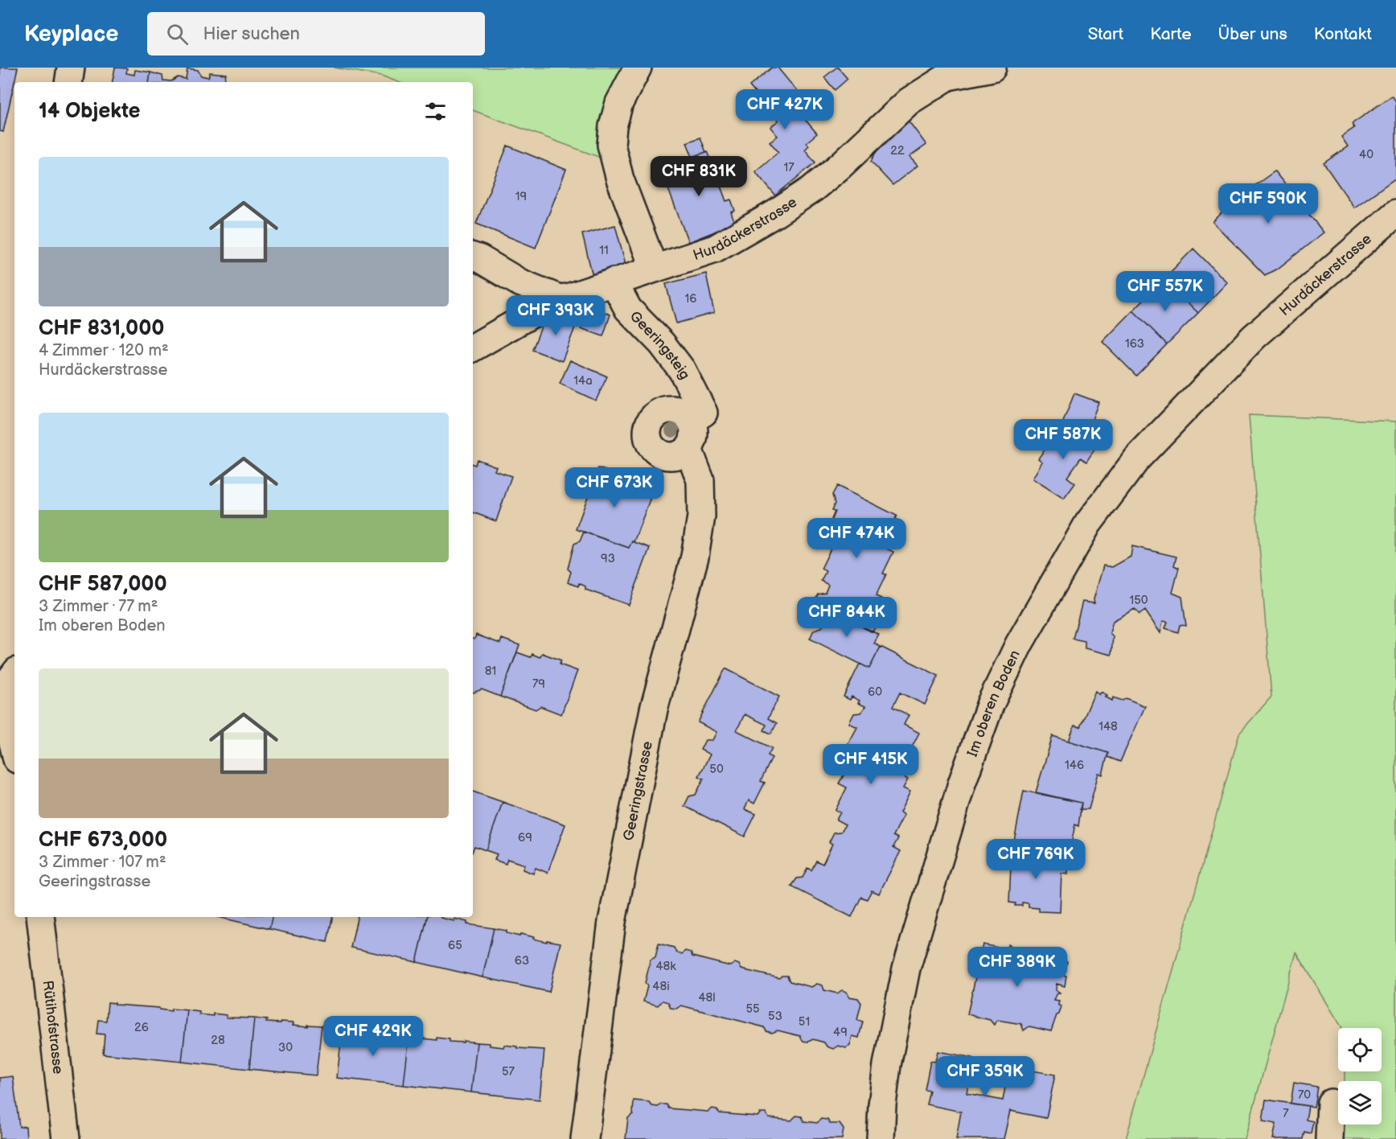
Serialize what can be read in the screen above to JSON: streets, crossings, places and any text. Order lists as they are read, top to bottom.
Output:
{
  "streets": {
    "street": [
      "Hurdäckerstrasse",
      "Geeringsteig",
      "Im oberen Boden",
      "Geeringstrasse",
      "Rütihofstrasse"
    ]
  },
  "crossings": [
    ["Hurdäckerstrasse", "Geeringsteig"],
    ["Hurdäckerstrasse", "Im oberen Boden"],
    ["Geeringsteig", "Geeringstrasse"]
  ],
  "house_numbers": [
    "22",
    "40",
    "17",
    "19",
    "11",
    "16",
    "163",
    "14a",
    "93",
    "150",
    "81",
    "79",
    "60",
    "148",
    "146",
    "50",
    "69",
    "65",
    "63",
    "48k",
    "48i",
    "48l",
    "55",
    "53",
    "51",
    "26",
    "49",
    "28",
    "30",
    "57",
    "70",
    "7"
  ],
  "page": {
    "header": "Keyplace",
    "search": "Hier suchen",
    "nav": [
      "Start",
      "Karte",
      "Über uns",
      "Kontakt"
    ],
    "heading": "14 Objekte",
    "price": [
      "CHF 427K",
      "CHF 831K",
      "CHF 590K",
      "CHF 557K",
      "CHF 393K",
      "CHF 587K",
      "CHF 673K",
      "CHF 474K",
      "CHF 844K",
      "CHF 415K",
      "CHF 769K",
      "CHF 389K",
      "CHF 429K",
      "CHF 359K"
    ],
    "list": [
      {
        "name": "CHF 831,000",
        "note": "4 Zimmer · 120 m² · Hurdäckerstrasse"
      },
      {
        "name": "CHF 587,000",
        "note": "3 Zimmer · 77 m² · Im oberen Boden"
      },
      {
        "name": "CHF 673,000",
        "note": "3 Zimmer · 107 m² · Geeringstrasse"
      }
    ]
  }
}
